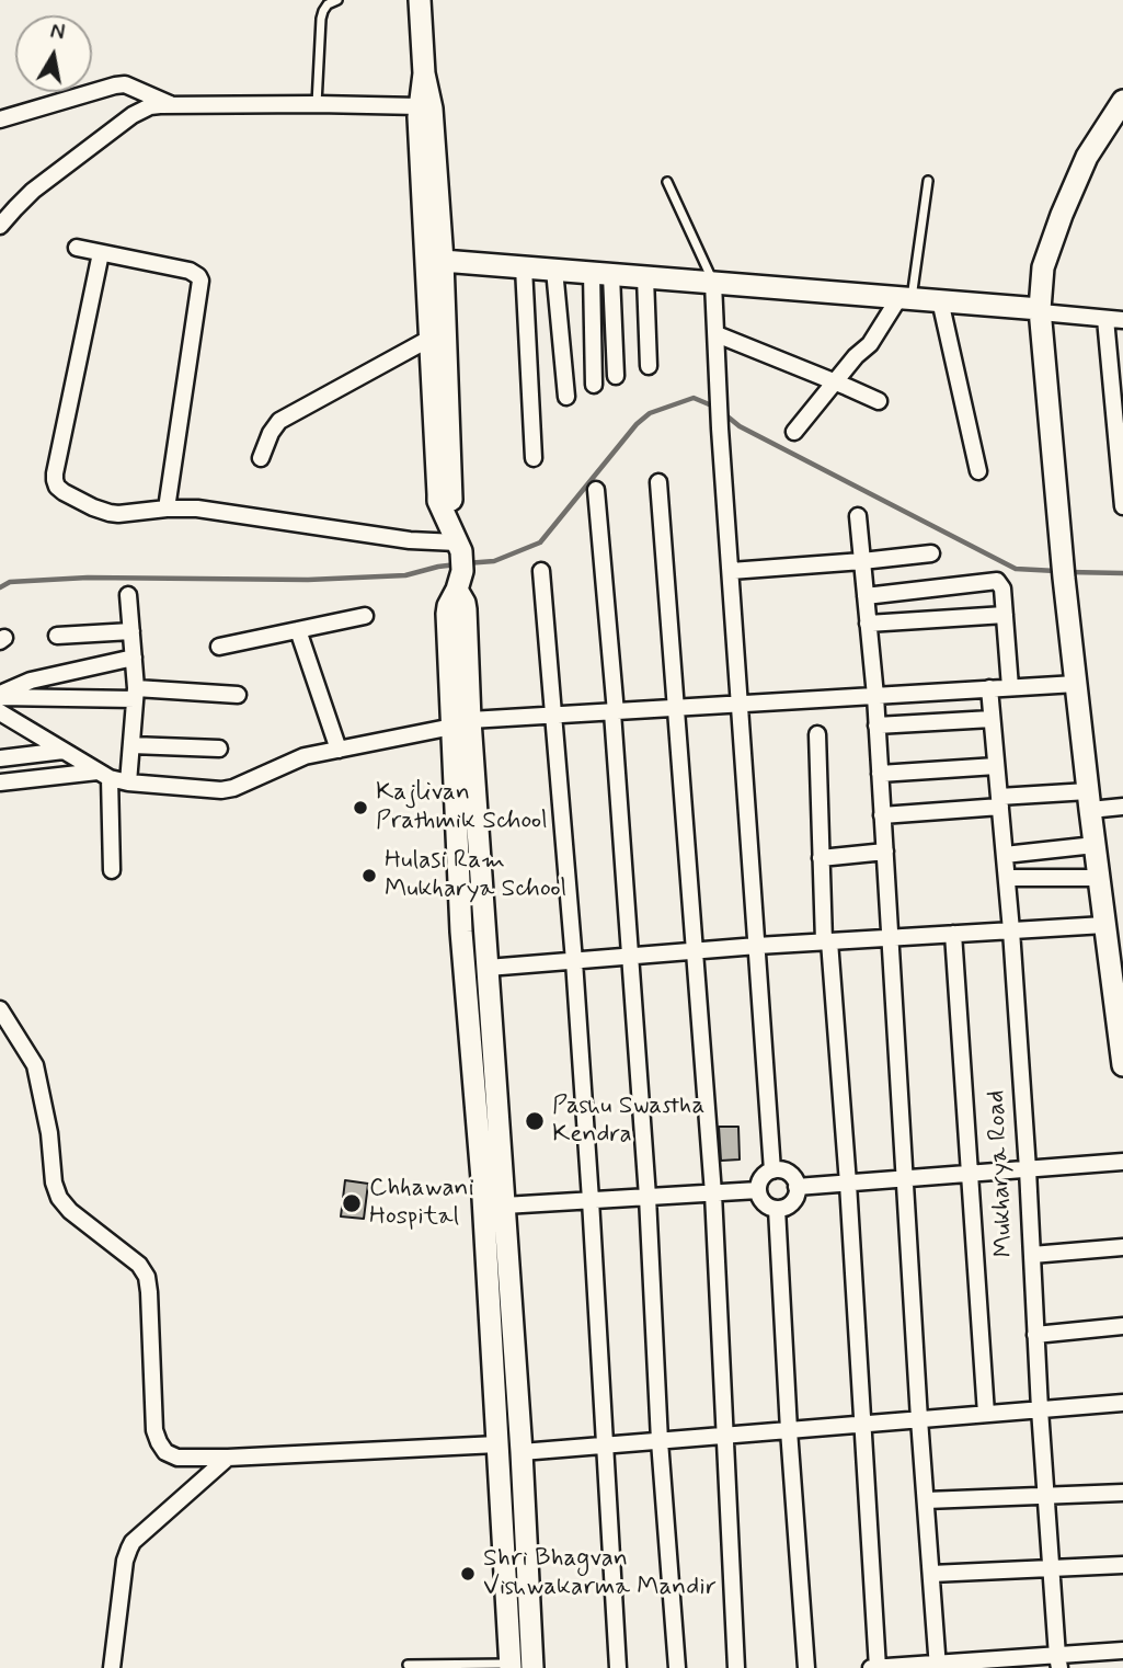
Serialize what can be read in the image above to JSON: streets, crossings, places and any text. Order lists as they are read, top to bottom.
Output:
{
  "streets": {
    "street": ["Mukharya Road"]
  },
  "places": [
    "Kajlivan Prathmik School",
    "Hulasi Ram Mukharya School",
    "Pashu Swastha Kendra",
    "Chhawani Hospital",
    "Shri Bhagvan Vishwakarma Mandir"
  ],
  "north": "top"
}
